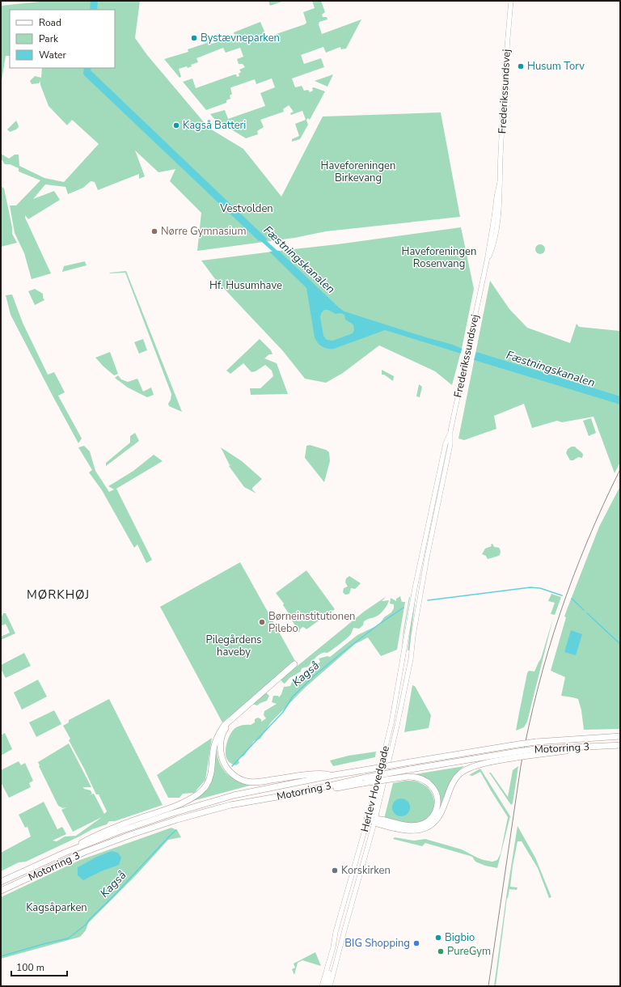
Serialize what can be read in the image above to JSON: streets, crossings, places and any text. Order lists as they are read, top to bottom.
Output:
{
  "streets": {
    "highway": ["Motorring 3"],
    "main road": ["Frederikssundsvej", "Herlev Hovedgade"]
  },
  "crossings": [
    ["Frederikssundsvej", "Herlev Hovedgade"]
  ],
  "districts": ["MØRKHØJ"],
  "water": ["Fæstningskanalen", "Kagså"],
  "parks": [
    "Haveforeningen Birkevang",
    "Vestvolden",
    "Haveforeningen Rosenvang",
    "Hf. Husumhave",
    "Pilegårdens haveby",
    "Kagsåparken"
  ],
  "places": [
    "Bystævneparken",
    "Husum Torv",
    "Kagså Batteri",
    "Nørre Gymnasium",
    "Børneinstitutionen Pilebo",
    "Korskirken",
    "Bigbio",
    "BIG Shopping",
    "PureGym"
  ],
  "legend": ["Road", "Park", "Water"],
  "scale_bar": "100 m"
}
